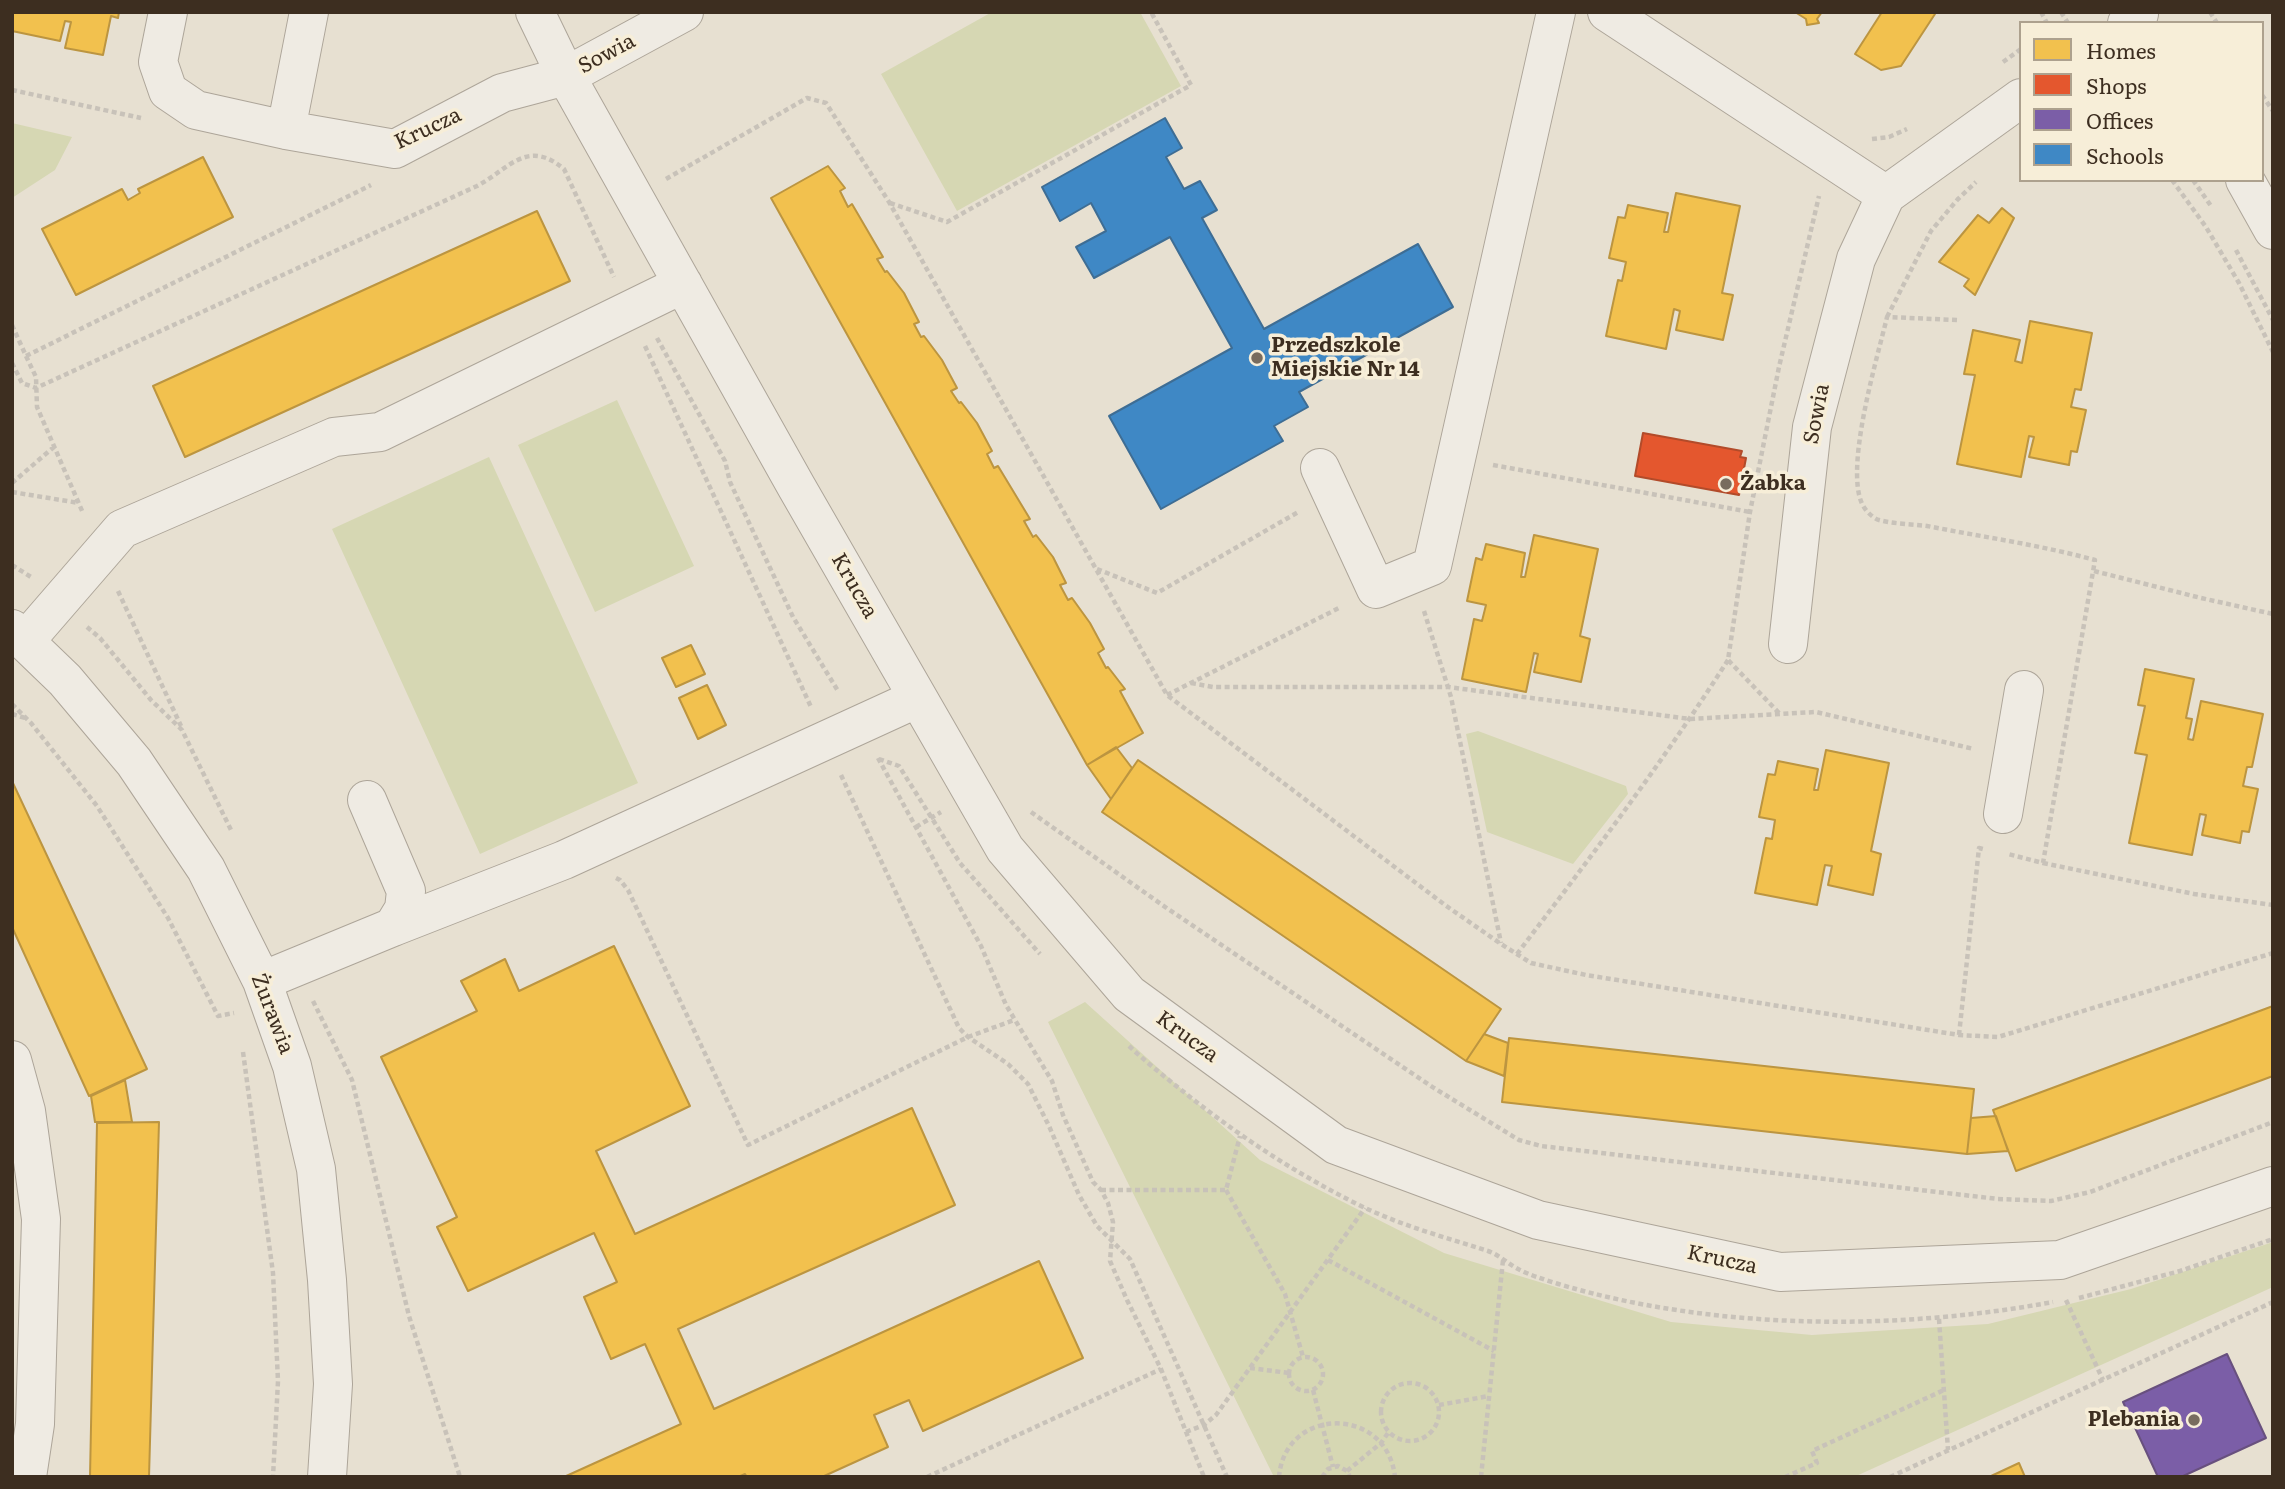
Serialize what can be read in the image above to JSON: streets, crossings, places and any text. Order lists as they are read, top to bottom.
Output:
{
  "streets": {
    "street": ["Sowia", "Krucza", "Żurawia"]
  },
  "crossings": [
    ["Sowia", "Krucza"]
  ],
  "places": ["Przedszkole Miejskie Nr 14", "Żabka", "Plebania"],
  "legend": [
    "Homes",
    "Shops",
    "Offices",
    "Schools"
  ]
}
